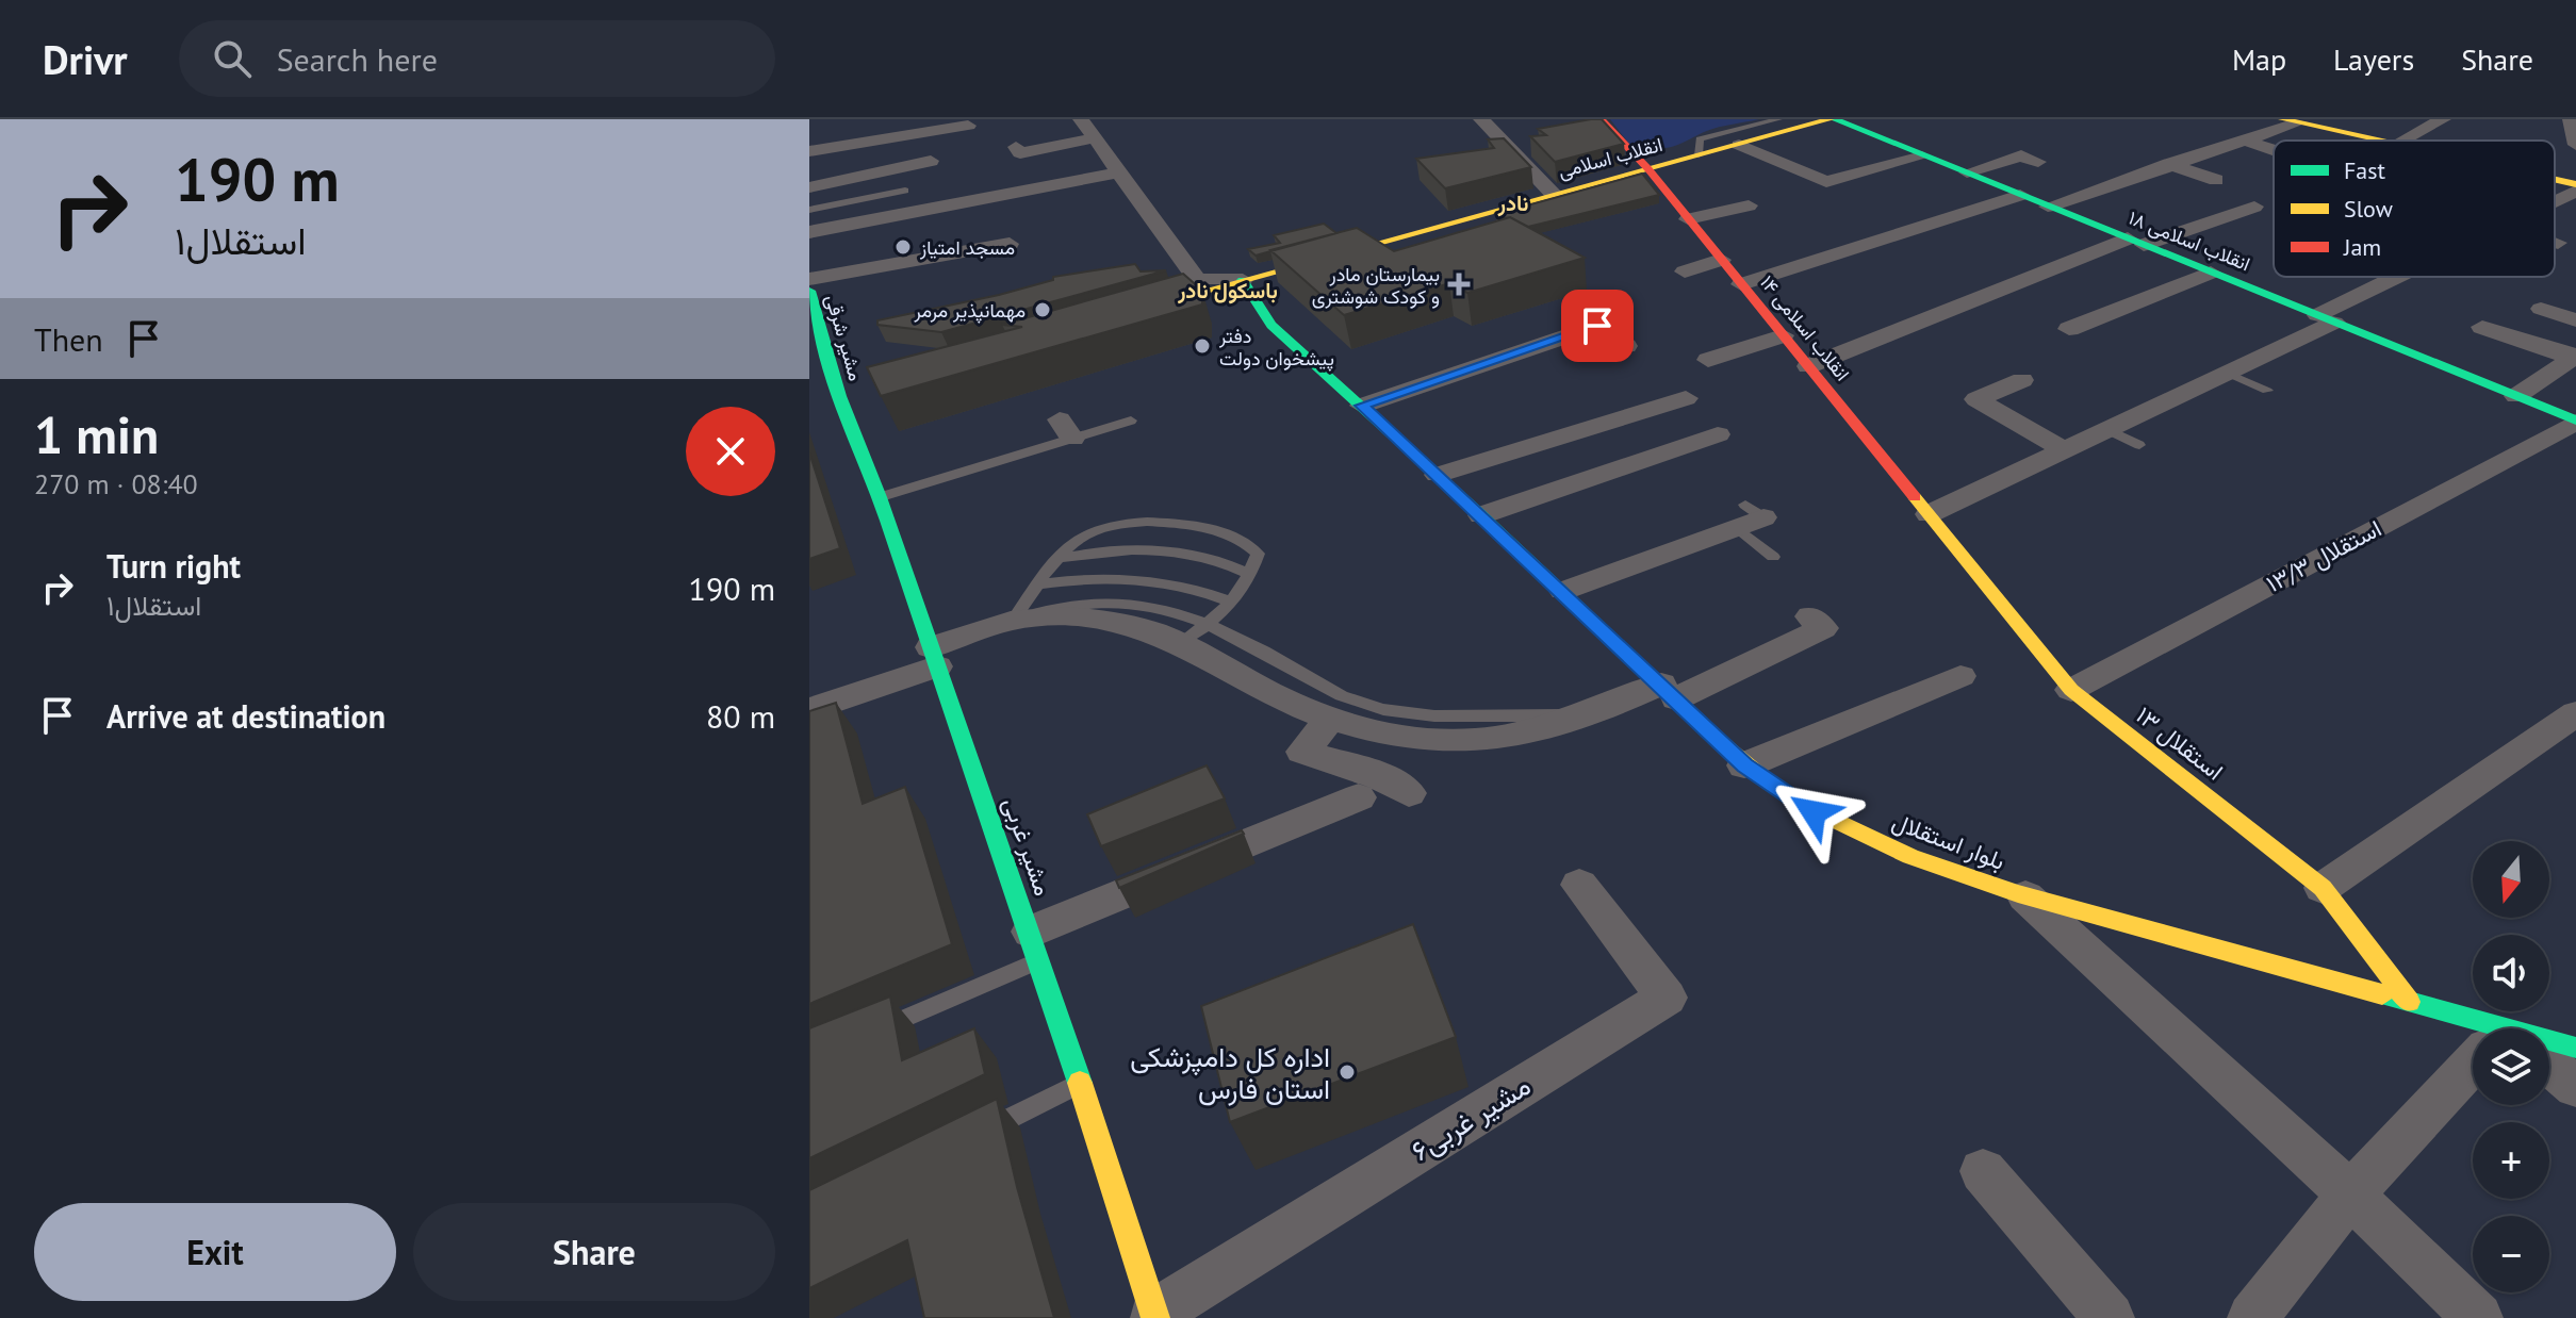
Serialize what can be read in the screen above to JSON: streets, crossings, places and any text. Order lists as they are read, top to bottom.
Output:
{
  "streets": {
    "main road": [
      "انقلاب اسلامی",
      "۱۸ انقلاب اسلامی",
      "۱۴ انقلاب اسلامی",
      "مشیر شرقی",
      "۱۳ استقلال",
      "بلوار استقلال",
      "مشیر غربی"
    ],
    "street": ["۱۳/۳ استقلال", "مشیر غربی۶"]
  },
  "crossings": [
    ["انقلاب اسلامی", "۱۸ انقلاب اسلامی"],
    ["انقلاب اسلامی", "۱۴ انقلاب اسلامی"],
    ["۱۸ انقلاب اسلامی", "۱۳/۳ استقلال"],
    ["۱۴ انقلاب اسلامی", "۱۳ استقلال"],
    ["مشیر شرقی", "مشیر غربی"],
    ["۱۳/۳ استقلال", "۱۳ استقلال"],
    ["۱۳ استقلال", "بلوار استقلال"],
    ["مشیر غربی", "مشیر غربی۶"]
  ],
  "districts": ["نادر", "باسکول نادر"],
  "places": {
    "other": [
      "مسجد امتیاز",
      "مهمانپذیر مرمر",
      "دفتر پیشخوان دولت",
      "اداره کل دامپزشکی استان فارس"
    ],
    "health": ["بیمارستان مادر و کودک شوشتری"]
  },
  "legend": ["Fast", "Slow", "Jam"],
  "north": "bottom",
  "page": {
    "header": "Drivr",
    "search": "Search here",
    "nav": ["Map", "Layers", "Share"],
    "turn": ["190 m", "استقلال۱"],
    "then": "Then",
    "heading": ["1 min", "270 m · 08:40"],
    "list": [
      {
        "name": "Turn right",
        "note": "استقلال۱",
        "value": "190 m"
      },
      {
        "name": "Arrive at destination",
        "value": "80 m"
      }
    ],
    "map_buttons": ["+", "−"],
    "buttons": ["Exit", "Share"]
  }
}
